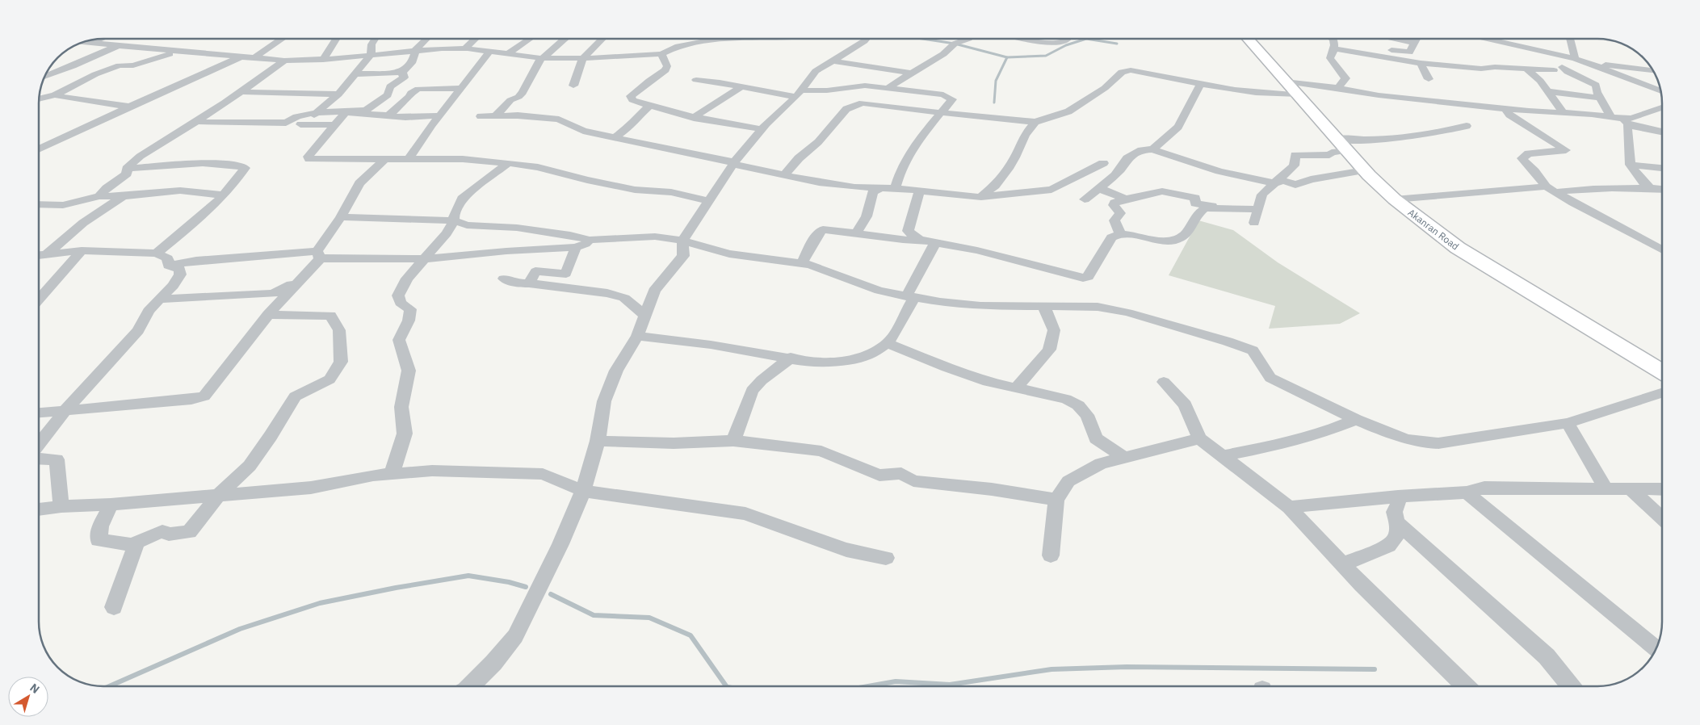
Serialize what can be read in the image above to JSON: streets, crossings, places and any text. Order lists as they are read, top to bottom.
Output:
{
  "streets": {
    "main road": ["Akanran Road"]
  },
  "north": "top right"
}
